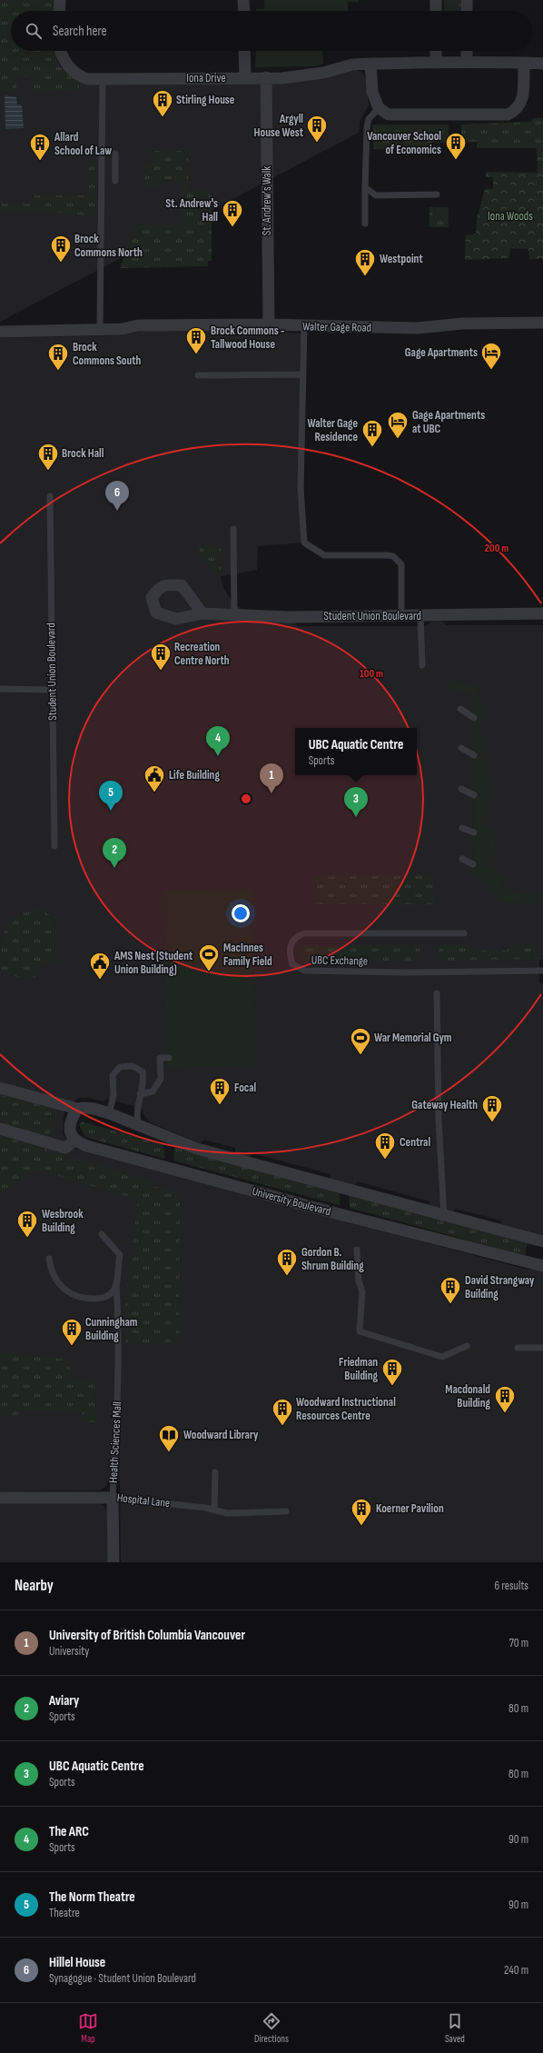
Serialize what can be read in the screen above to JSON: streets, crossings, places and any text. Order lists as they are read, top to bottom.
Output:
{
  "streets": {
    "street": [
      "Iona Drive",
      "St. Andrew's Walk",
      "Walter Gage Road",
      "Student Union Boulevard",
      "University Boulevard",
      "Health Sciences Mall",
      "Hospital Lane"
    ],
    "lane": ["UBC Exchange"]
  },
  "crossings": [
    ["Iona Drive", "St. Andrew's Walk"],
    ["St. Andrew's Walk", "Walter Gage Road"],
    ["Health Sciences Mall", "Hospital Lane"]
  ],
  "parks": ["Iona Woods"],
  "places": {
    "building": [
      "Stirling House",
      "Argyll House West",
      "Vancouver School of Economics",
      "Allard School of Law",
      "St. Andrew's Hall",
      "Brock Commons North",
      "Westpoint",
      "Brock Commons - Tallwood House",
      "Brock Commons South",
      "Walter Gage Residence",
      "Brock Hall",
      "Recreation Centre North",
      "Focal",
      "Gateway Health",
      "Central",
      "Wesbrook Building",
      "Gordon B. Shrum Building",
      "David Strangway Building",
      "Cunningham Building",
      "Friedman Building",
      "Macdonald Building",
      "Woodward Instructional Resources Centre",
      "Koerner Pavilion"
    ],
    "hotel": ["Gage Apartments", "Gage Apartments at UBC"],
    "public building": ["Life Building", "AMS Nest (Student Union Building)"],
    "sports": ["MacInnes Family Field", "War Memorial Gym"],
    "library": ["Woodward Library"]
  },
  "page": {
    "search": "Search here",
    "pins": [
      "6",
      "4",
      "1",
      "5",
      "3",
      "2"
    ],
    "popup": ["UBC Aquatic Centre", "Sports"],
    "heading": ["Nearby", "6 results"],
    "list": [
      {
        "mark": "1",
        "name": "University of British Columbia Vancouver",
        "note": "University",
        "value": "70 m"
      },
      {
        "mark": "2",
        "name": "Aviary",
        "note": "Sports",
        "value": "80 m"
      },
      {
        "mark": "3",
        "name": "UBC Aquatic Centre",
        "note": "Sports",
        "value": "80 m"
      },
      {
        "mark": "4",
        "name": "The ARC",
        "note": "Sports",
        "value": "90 m"
      },
      {
        "mark": "5",
        "name": "The Norm Theatre",
        "note": "Theatre",
        "value": "90 m"
      },
      {
        "mark": "6",
        "name": "Hillel House",
        "note": "Synagogue · Student Union Boulevard",
        "value": "240 m"
      }
    ],
    "nav": ["Map", "Directions", "Saved"]
  },
  "rings": ["200 m", "100 m"]
}
